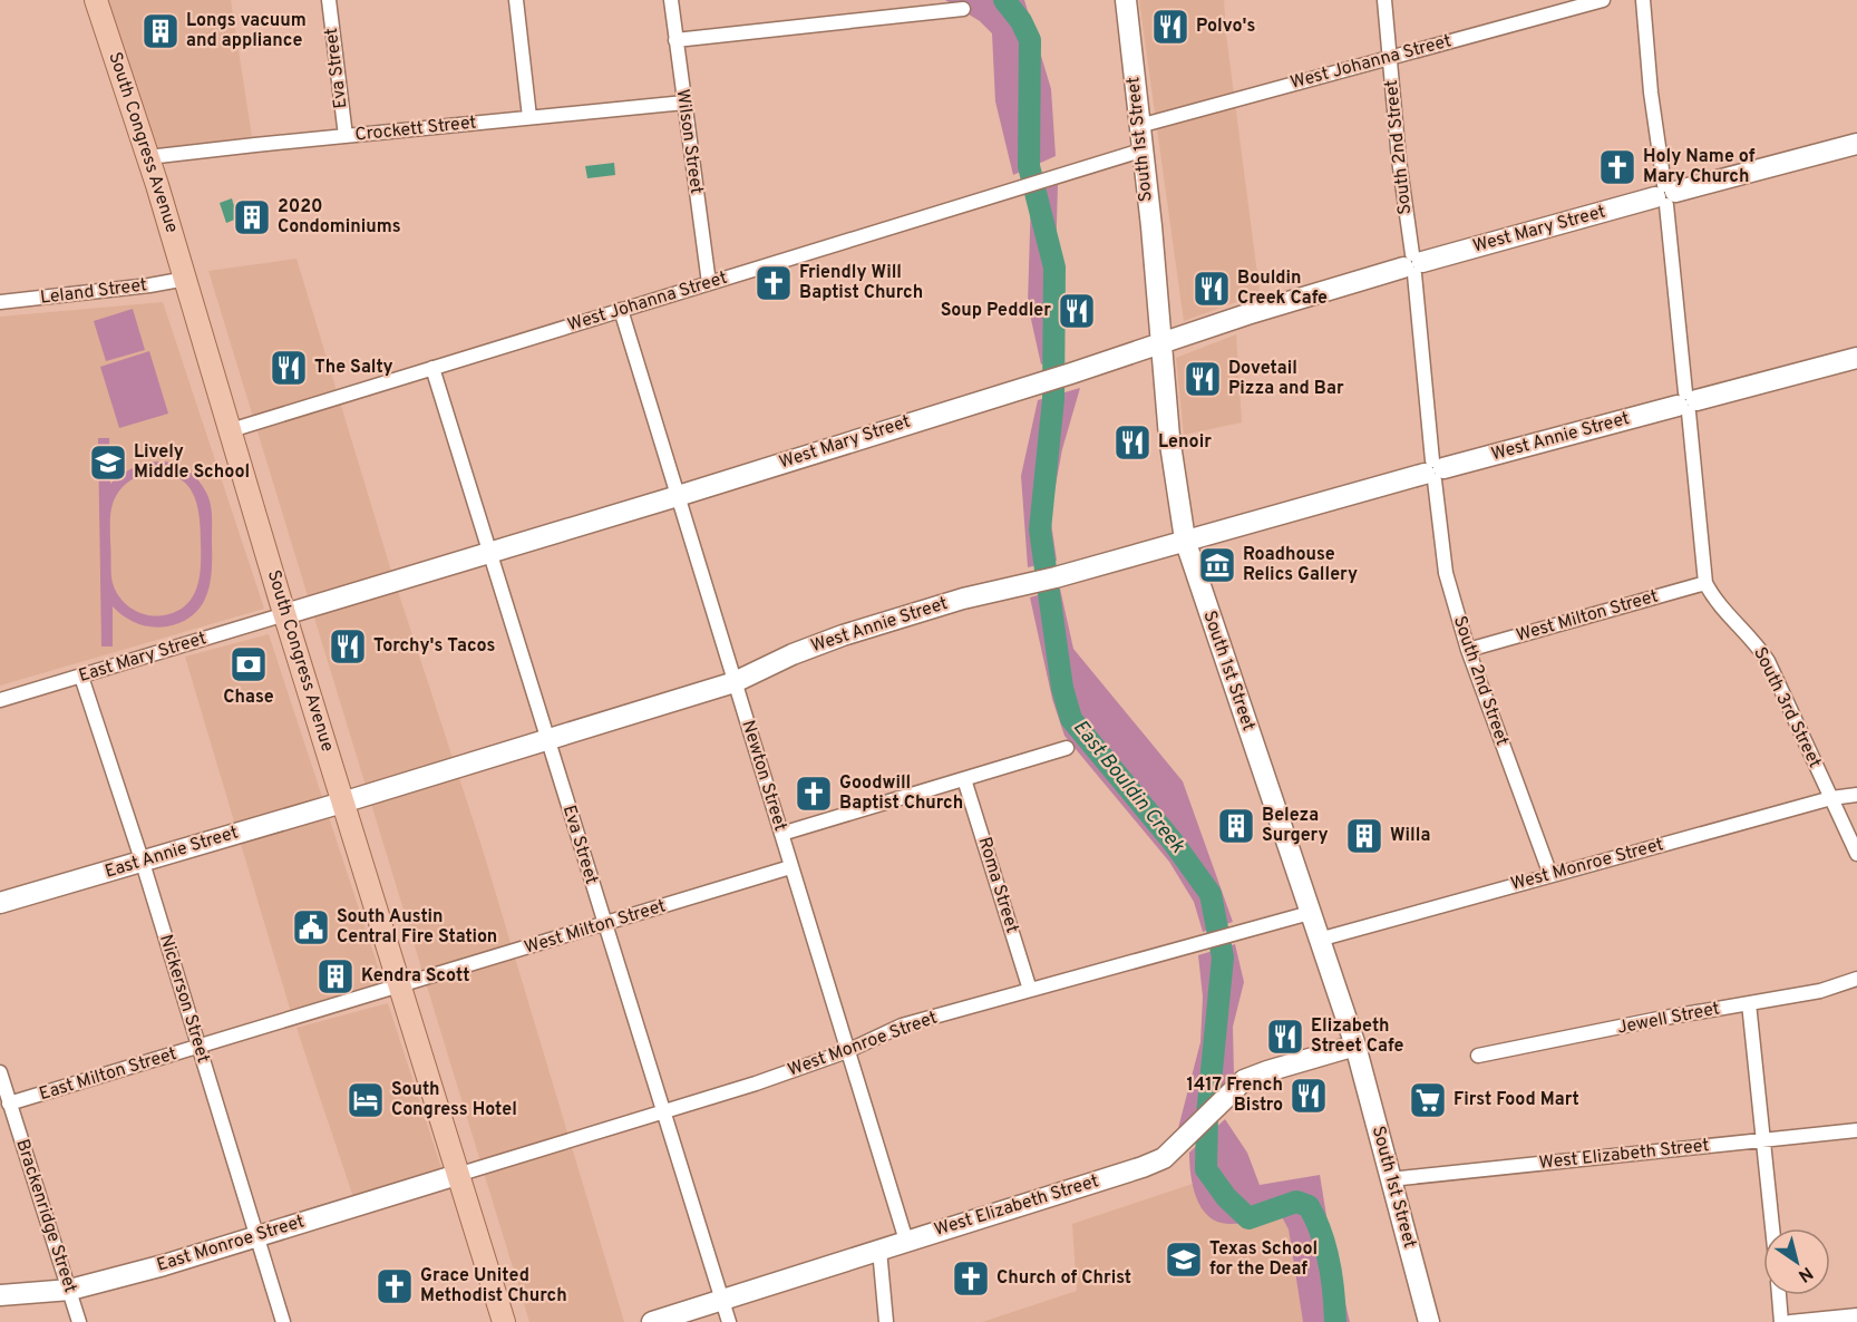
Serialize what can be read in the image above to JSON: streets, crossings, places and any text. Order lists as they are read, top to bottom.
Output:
{
  "streets": {
    "main road": ["South Congress Avenue"],
    "street": [
      "West Johanna Street",
      "Eva Street",
      "Crockett Street",
      "South 1st Street",
      "Wilson Street",
      "South 2nd Street",
      "West Mary Street",
      "Leland Street",
      "West Annie Street",
      "West Milton Street",
      "East Mary Street",
      "South 3rd Street",
      "Newton Street",
      "East Annie Street",
      "West Monroe Street",
      "Roma Street",
      "Nickerson Street",
      "Jewell Street",
      "East Milton Street",
      "West Elizabeth Street",
      "Brackenridge Street",
      "East Monroe Street"
    ]
  },
  "crossings": [
    ["West Johanna Street", "Eva Street"],
    ["West Johanna Street", "South 1st Street"],
    ["West Johanna Street", "Wilson Street"],
    ["West Johanna Street", "South Congress Avenue"],
    ["West Johanna Street", "South 2nd Street"],
    ["West Johanna Street", "Newton Street"],
    ["Eva Street", "Crockett Street"],
    ["Eva Street", "West Mary Street"],
    ["Eva Street", "West Annie Street"],
    ["Eva Street", "West Milton Street"],
    ["Eva Street", "West Monroe Street"],
    ["Eva Street", "West Elizabeth Street"],
    ["Crockett Street", "Wilson Street"],
    ["Crockett Street", "South Congress Avenue"],
    ["South 1st Street", "West Mary Street"],
    ["South 1st Street", "West Annie Street"],
    ["South 1st Street", "West Monroe Street"],
    ["South 1st Street", "West Elizabeth Street"],
    ["South Congress Avenue", "West Mary Street"],
    ["South Congress Avenue", "Leland Street"],
    ["South Congress Avenue", "West Annie Street"],
    ["South Congress Avenue", "West Milton Street"],
    ["South Congress Avenue", "East Mary Street"],
    ["South Congress Avenue", "East Annie Street"],
    ["South Congress Avenue", "West Monroe Street"],
    ["South Congress Avenue", "East Milton Street"],
    ["South Congress Avenue", "East Monroe Street"],
    ["South 2nd Street", "West Mary Street"],
    ["South 2nd Street", "West Annie Street"],
    ["South 2nd Street", "West Milton Street"],
    ["South 2nd Street", "West Monroe Street"],
    ["West Mary Street", "East Mary Street"],
    ["West Mary Street", "Newton Street"],
    ["West Annie Street", "Newton Street"],
    ["West Annie Street", "East Annie Street"],
    ["West Milton Street", "South 3rd Street"],
    ["West Milton Street", "Newton Street"],
    ["West Milton Street", "East Milton Street"],
    ["East Mary Street", "Nickerson Street"],
    ["South 3rd Street", "West Monroe Street"],
    ["Newton Street", "West Monroe Street"],
    ["Newton Street", "West Elizabeth Street"],
    ["East Annie Street", "Nickerson Street"],
    ["West Monroe Street", "Roma Street"],
    ["West Monroe Street", "East Monroe Street"],
    ["Nickerson Street", "East Milton Street"],
    ["Nickerson Street", "East Monroe Street"],
    ["East Milton Street", "Brackenridge Street"],
    ["Brackenridge Street", "East Monroe Street"]
  ],
  "water": ["East Bouldin Creek"],
  "places": {
    "restaurant": [
      "Polvo's",
      "Bouldin Creek Cafe",
      "Soup Peddler",
      "The Salty",
      "Dovetail Pizza and Bar",
      "Lenoir",
      "Torchy's Tacos",
      "Elizabeth Street Cafe",
      "1417 French Bistro"
    ],
    "building": [
      "Longs vacuum and appliance",
      "2020 Condominiums",
      "Beleza Surgery",
      "Willa",
      "Kendra Scott"
    ],
    "church": [
      "Holy Name of Mary Church",
      "Friendly Will Baptist Church",
      "Goodwill Baptist Church",
      "Church of Christ",
      "Grace United Methodist Church"
    ],
    "school or university": ["Lively Middle School", "Texas School for the Deaf"],
    "museum": ["Roadhouse Relics Gallery"],
    "bank": ["Chase"],
    "public building": ["South Austin Central Fire Station"],
    "hotel": ["South Congress Hotel"],
    "supermarket": ["First Food Mart"]
  },
  "north": "bottom right"
}
